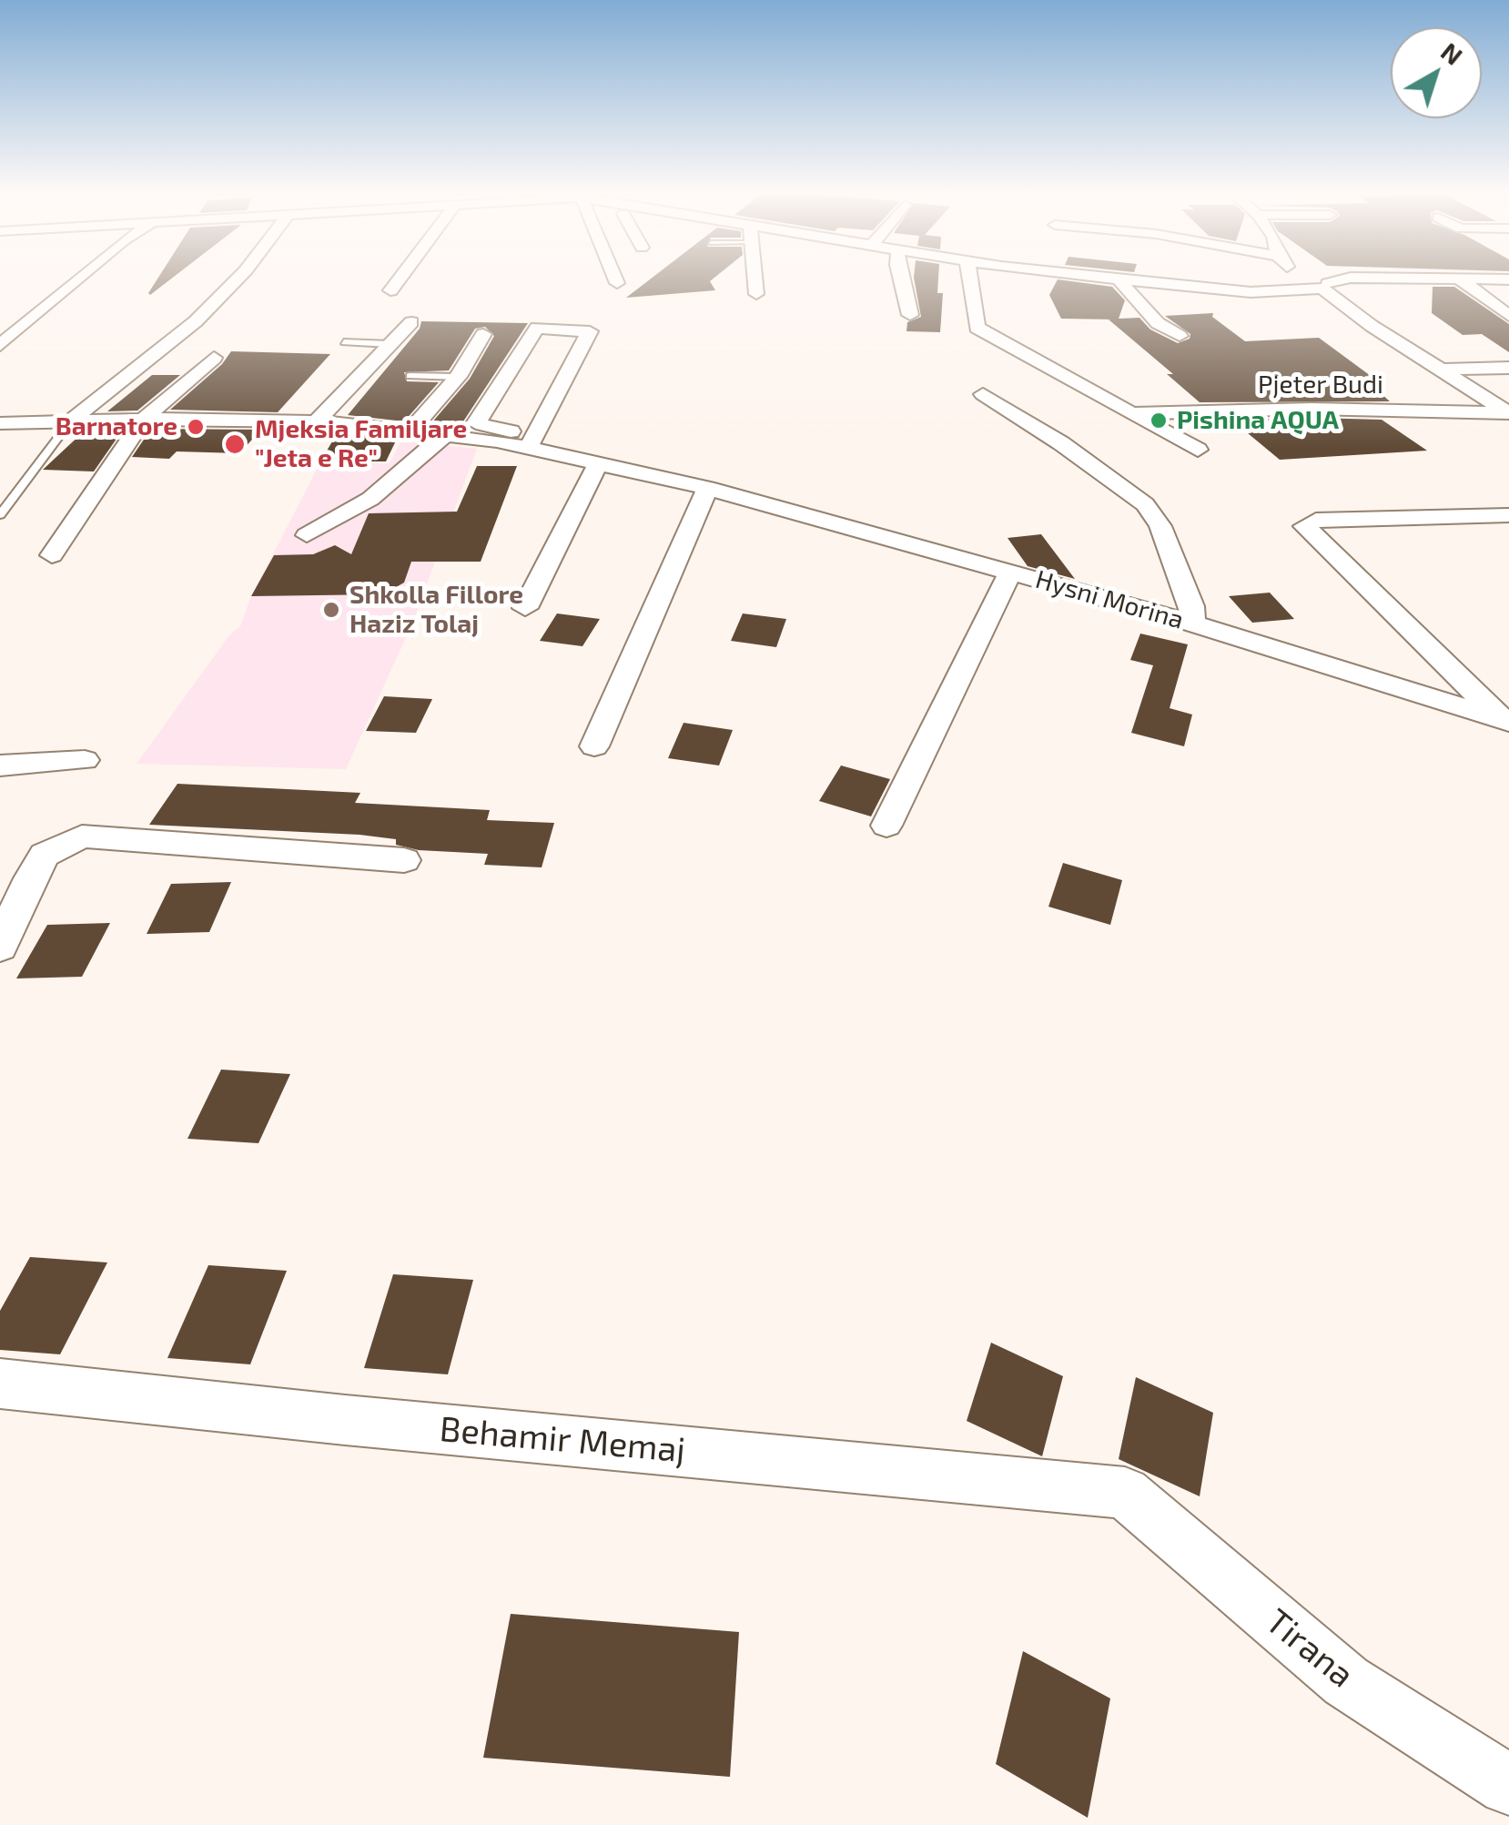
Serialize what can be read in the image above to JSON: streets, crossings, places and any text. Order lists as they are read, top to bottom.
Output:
{
  "streets": {
    "street": [
      "Pjeter Budi",
      "Hysni Morina",
      "Behamir Memaj",
      "Tirana"
    ]
  },
  "crossings": [
    ["Behamir Memaj", "Tirana"]
  ],
  "places": [
    "Pishina AQUA",
    "Barnatore",
    "Mjeksia Familjare \"Jeta e Re\"",
    "Shkolla Fillore Haziz Tolaj"
  ],
  "north": "top right"
}
